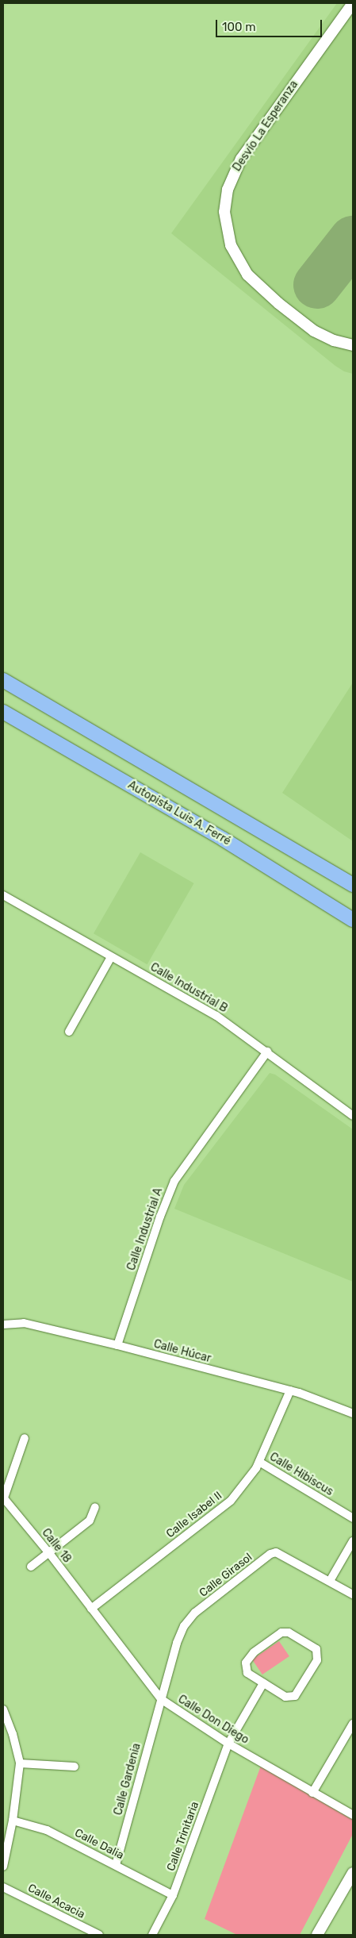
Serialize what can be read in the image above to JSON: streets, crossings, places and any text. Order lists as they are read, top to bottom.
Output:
{
  "streets": {
    "highway": ["Autopista Luis A. Ferré"],
    "main road": ["Desvío La Esperanza"],
    "street": [
      "Calle Industrial B",
      "Calle Industrial A",
      "Calle Húcar",
      "Calle Hibiscus",
      "Calle Isabel II",
      "Calle 18",
      "Calle Girasol",
      "Calle Don Diego",
      "Calle Gardenia",
      "Calle Trinitaria",
      "Calle Dalia",
      "Calle Acacia"
    ]
  },
  "crossings": [
    ["Calle Industrial B", "Calle Industrial A"],
    ["Calle Industrial A", "Calle Húcar"],
    ["Calle Húcar", "Calle Isabel II"],
    ["Calle Hibiscus", "Calle Isabel II"],
    ["Calle Isabel II", "Calle 18"],
    ["Calle Isabel II", "Calle Don Diego"],
    ["Calle 18", "Calle Don Diego"],
    ["Calle Girasol", "Calle Don Diego"],
    ["Calle Girasol", "Calle Gardenia"],
    ["Calle Don Diego", "Calle Gardenia"],
    ["Calle Don Diego", "Calle Trinitaria"],
    ["Calle Gardenia", "Calle Dalia"],
    ["Calle Trinitaria", "Calle Dalia"]
  ],
  "scale_bar": "100 m"
}
